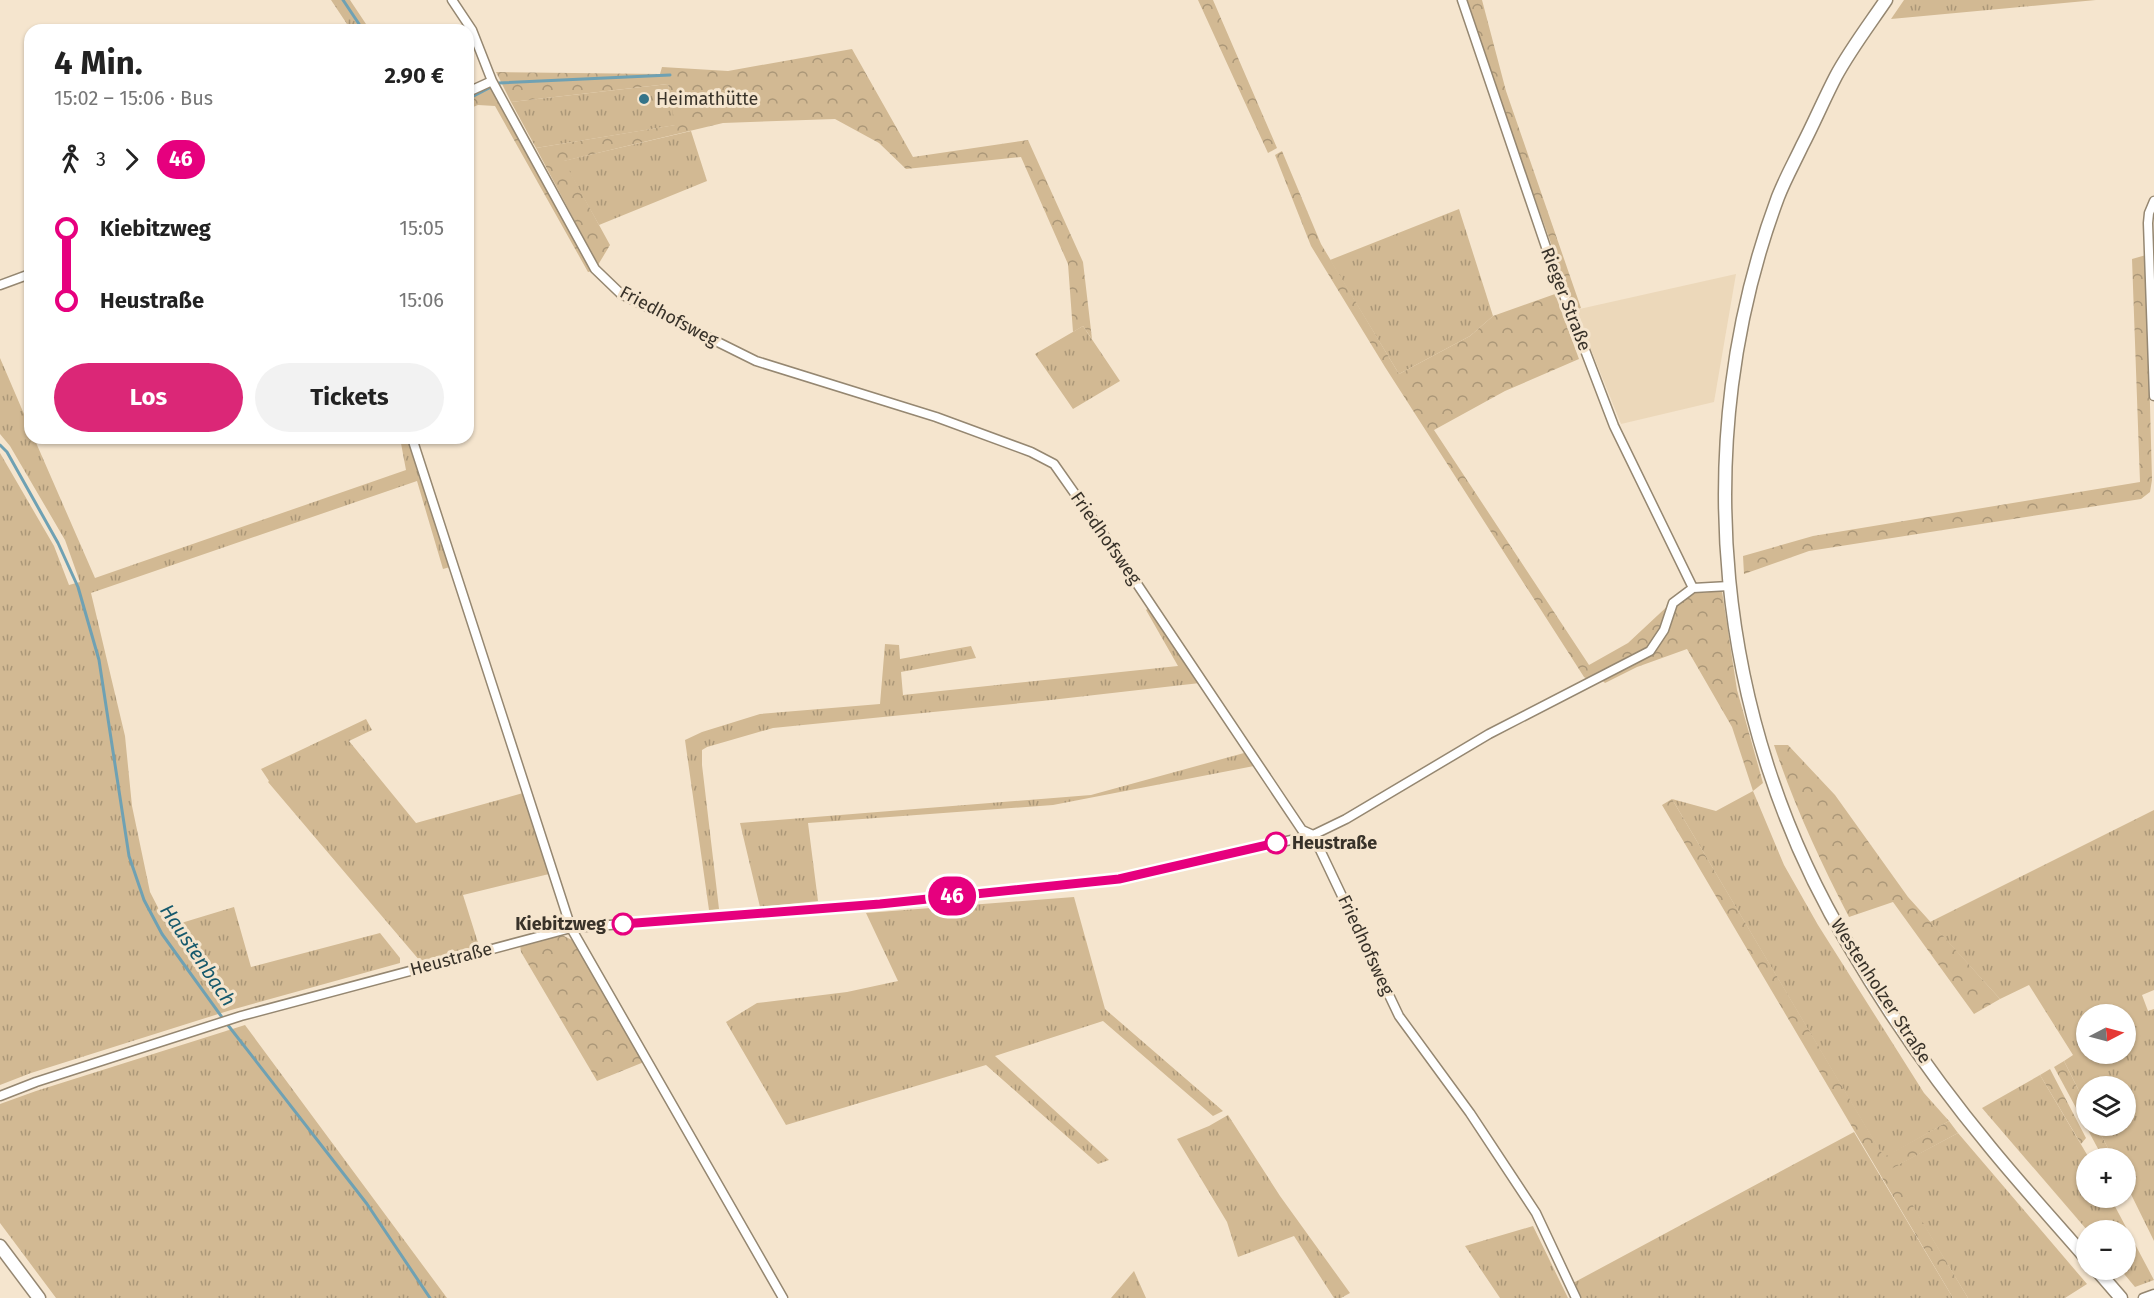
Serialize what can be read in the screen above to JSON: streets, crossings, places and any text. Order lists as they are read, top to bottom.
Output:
{
  "streets": {
    "main road": ["Westenholzer Straße"],
    "street": ["Rieger Straße", "Friedhofsweg", "Heustraße"]
  },
  "crossings": [
    ["Rieger Straße", "Heustraße"],
    ["Friedhofsweg", "Heustraße"]
  ],
  "water": ["Haustenbach"],
  "places": ["Heimathütte", "Heustraße", "Kiebitzweg"],
  "lines": ["bus line 46"],
  "north": "right",
  "page": {
    "on_map": "46",
    "heading": ["4 Min.", "15:02 – 15:06 · Bus", "2.90 €"],
    "legs": ["3", "46"],
    "list": [
      {
        "name": "Kiebitzweg",
        "value": "15:05"
      },
      {
        "name": "Heustraße",
        "value": "15:06"
      }
    ],
    "buttons": ["Los", "Tickets"],
    "map_buttons": ["+", "−"]
  }
}
